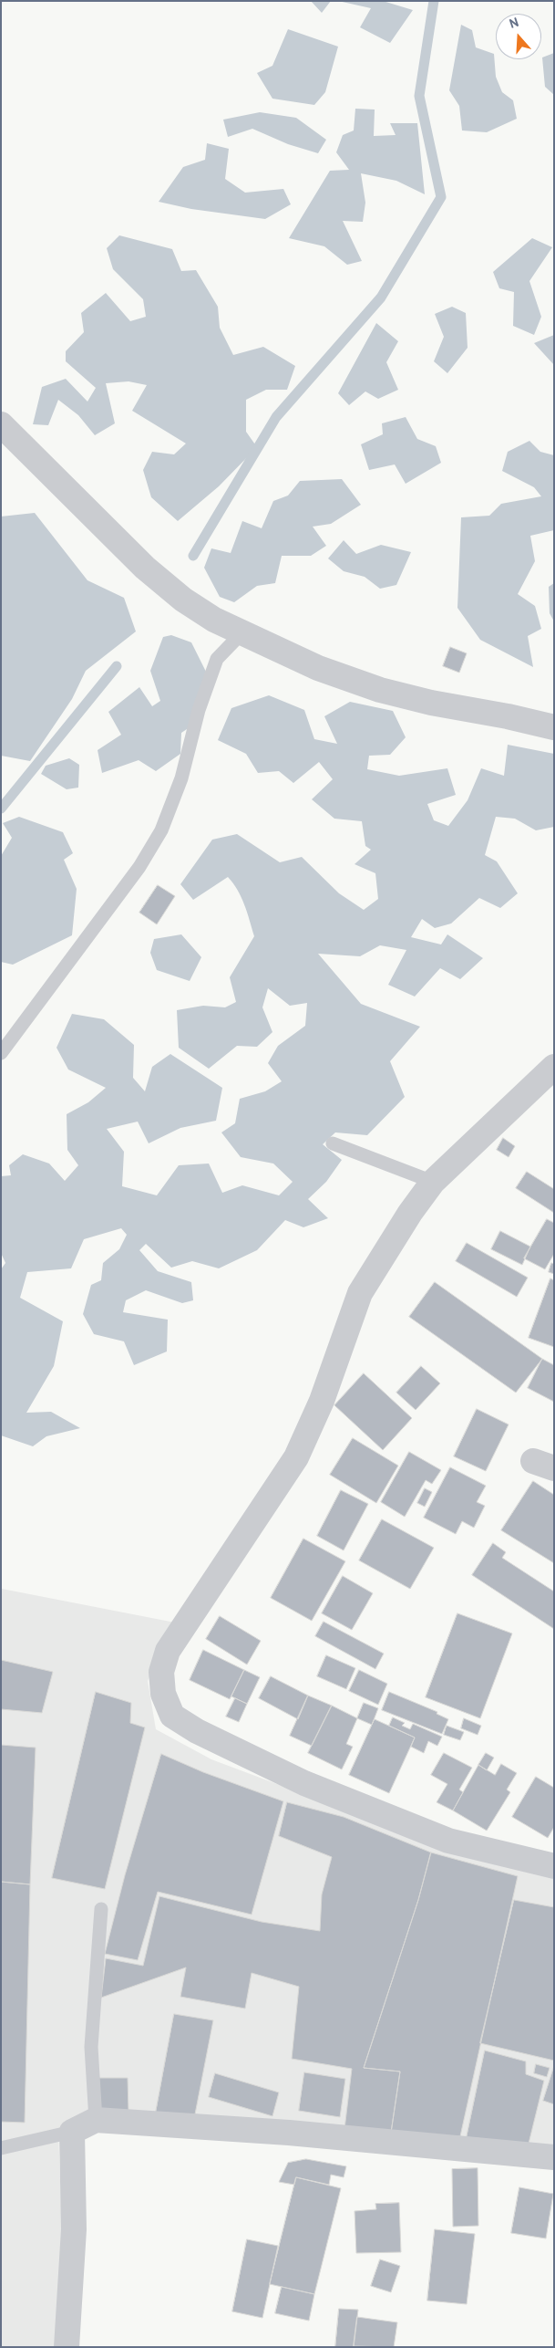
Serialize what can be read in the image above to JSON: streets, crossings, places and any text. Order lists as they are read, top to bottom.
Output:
{
  "north": "top"
}
